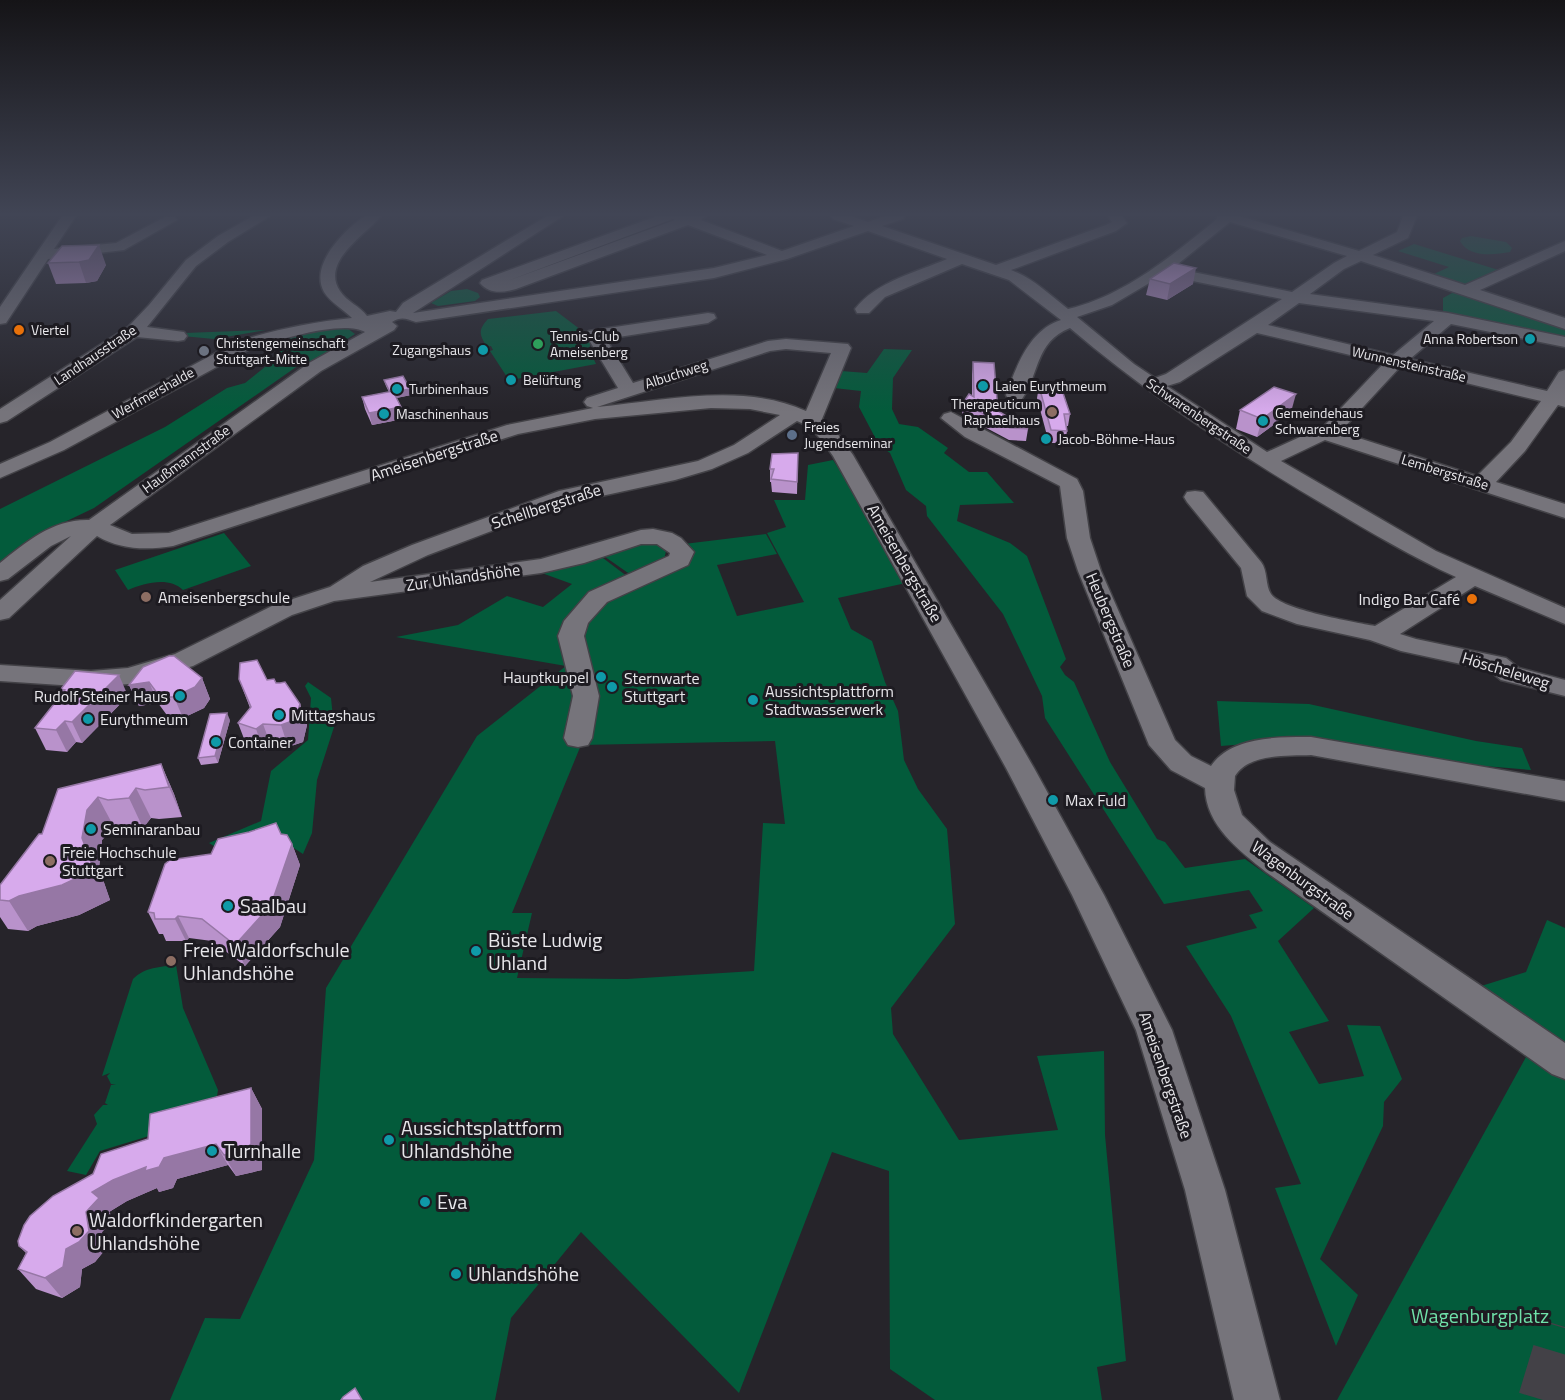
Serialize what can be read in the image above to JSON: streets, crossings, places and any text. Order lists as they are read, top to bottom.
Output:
{
  "streets": {
    "street": [
      "Landhausstraße",
      "Wunnensteinstraße",
      "Albuchweg",
      "Werfmershalde",
      "Schwarenbergstraße",
      "Ameisenbergstraße",
      "Haußmannstraße",
      "Lembergstraße",
      "Schellbergstraße",
      "Zur Uhlandshöhe",
      "Heubergstraße",
      "Höscheleweg",
      "Wagenburgstraße"
    ]
  },
  "crossings": [
    ["Albuchweg", "Ameisenbergstraße"],
    ["Albuchweg", "Schellbergstraße"],
    ["Werfmershalde", "Haußmannstraße"],
    ["Ameisenbergstraße", "Haußmannstraße"],
    ["Ameisenbergstraße", "Schellbergstraße"],
    ["Schellbergstraße", "Zur Uhlandshöhe"],
    ["Heubergstraße", "Wagenburgstraße"]
  ],
  "parks": ["Wagenburgplatz"],
  "places": [
    "Viertel",
    "Anna Robertson",
    "Tennis-Club Ameisenberg",
    "Zugangshaus",
    "Christengemeinschaft Stuttgart-Mitte",
    "Belüftung",
    "Laien Eurythmeum",
    "Turbinenhaus",
    "Therapeuticum Raphaelhaus",
    "Maschinenhaus",
    "Gemeindehaus Schwarenberg",
    "Freies Jugendseminar",
    "Jacob-Böhme-Haus",
    "Ameisenbergschule",
    "Indigo Bar Café",
    "Hauptkuppel",
    "Sternwarte Stuttgart",
    "Rudolf Steiner Haus",
    "Aussichtsplattform Stadtwasserwerk",
    "Mittagshaus",
    "Eurythmeum",
    "Container",
    "Max Fuld",
    "Seminaranbau",
    "Freie Hochschule Stuttgart",
    "Saalbau",
    "Büste Ludwig Uhland",
    "Freie Waldorfschule Uhlandshöhe",
    "Aussichtsplattform Uhlandshöhe",
    "Turnhalle",
    "Eva",
    "Waldorfkindergarten Uhlandshöhe",
    "Uhlandshöhe"
  ]
}
